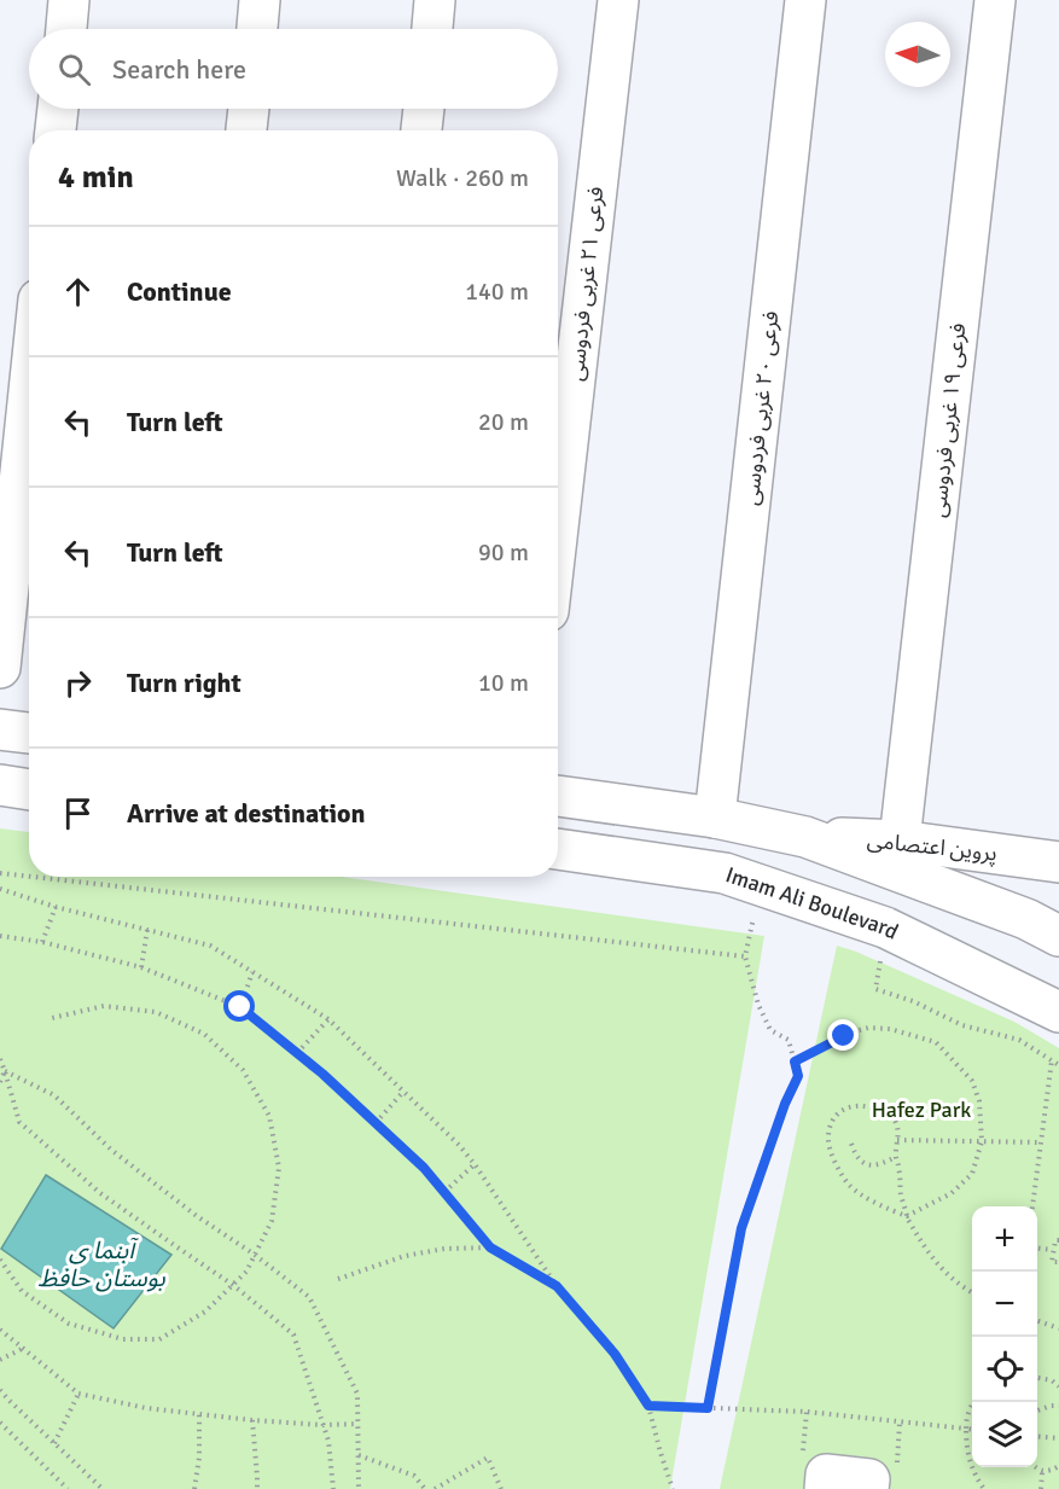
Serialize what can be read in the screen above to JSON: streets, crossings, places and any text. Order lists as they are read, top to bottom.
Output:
{
  "streets": {
    "street": [
      "فرعی ۲۱ غربی فردوسی",
      "فرعی ۲۰ غربی فردوسی",
      "فرعی ۱۹ غربی فردوسی",
      "پروین اعتصامی",
      "Imam Ali Boulevard"
    ]
  },
  "crossings": [
    ["فرعی ۱۹ غربی فردوسی", "پروین اعتصامی"]
  ],
  "water": ["آبنما ی بوستان حافظ"],
  "parks": ["Hafez Park"],
  "north": "left",
  "page": {
    "search": "Search here",
    "heading": ["4 min", "Walk · 260 m"],
    "list": [
      ["Continue", "140 m"],
      ["Turn left", "20 m"],
      ["Turn left", "90 m"],
      ["Turn right", "10 m"],
      "Arrive at destination"
    ],
    "map_buttons": ["+", "−"]
  }
}
